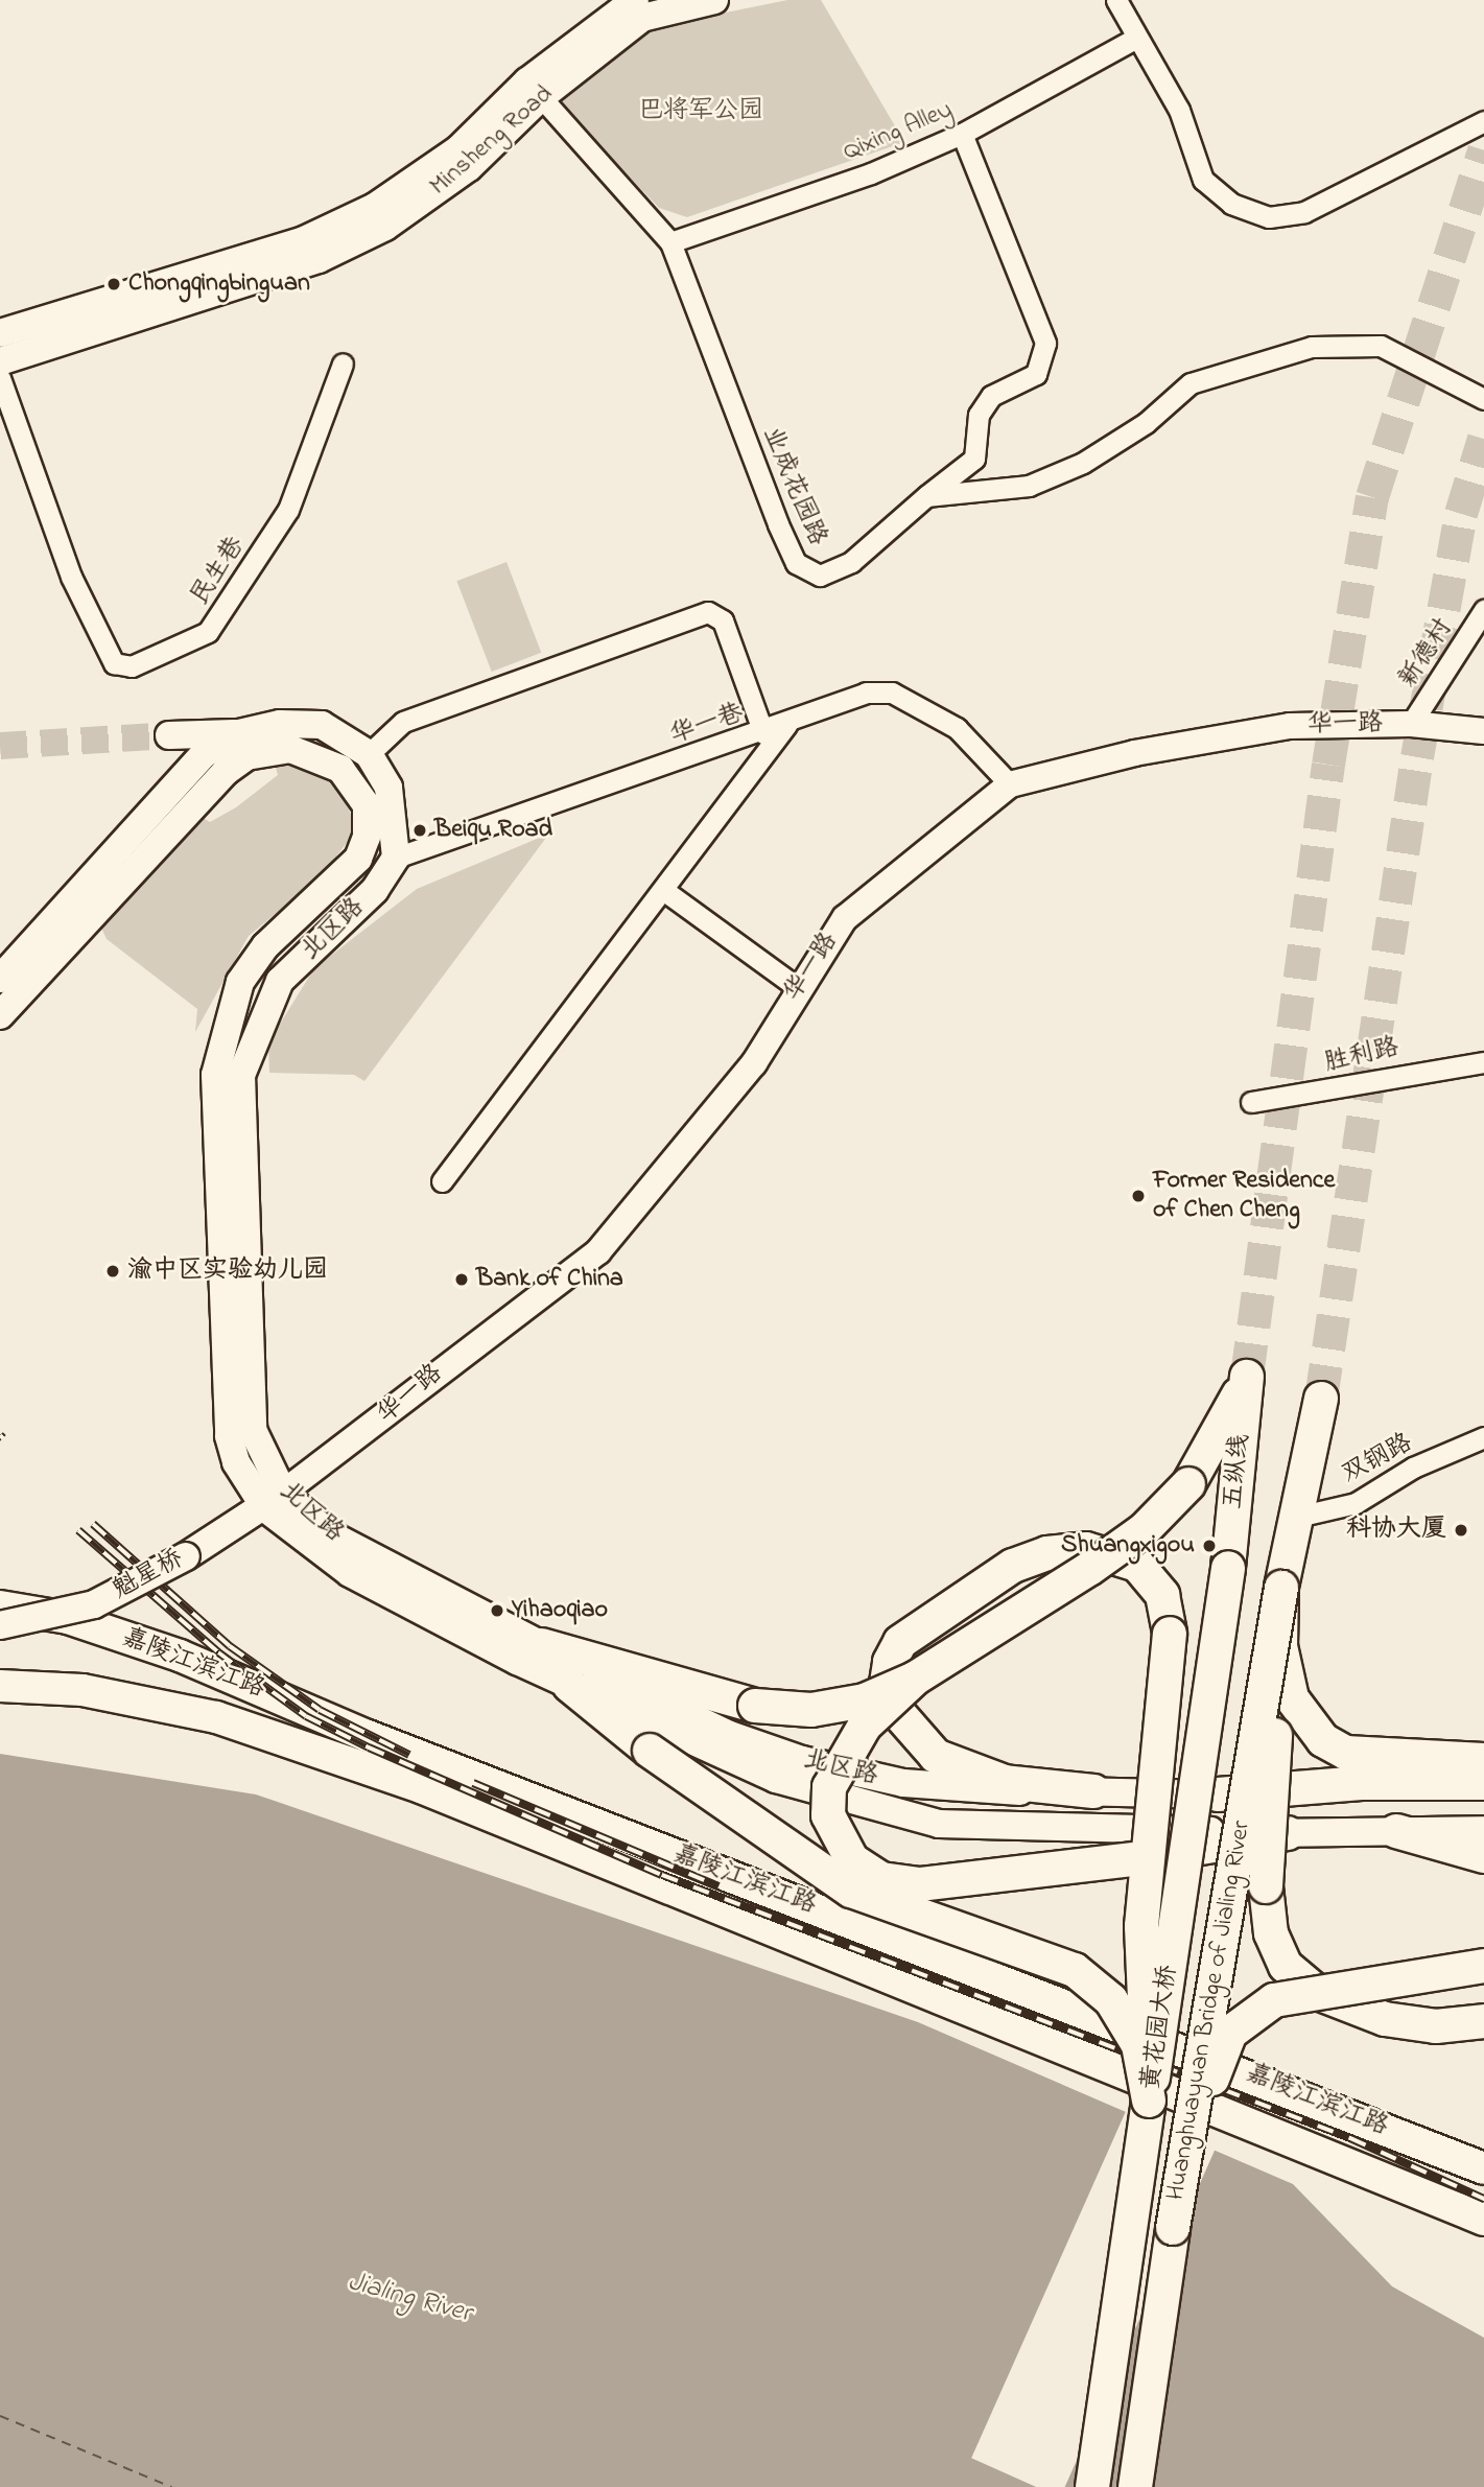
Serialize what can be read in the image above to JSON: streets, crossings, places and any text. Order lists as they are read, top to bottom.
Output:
{
  "streets": {
    "highway": ["五纵线", "Huanghuayuan Bridge of Jialing River", "黄花园大桥"],
    "main road": [
      "Minsheng Road",
      "北区路",
      "魁星桥",
      "嘉陵江滨江路"
    ],
    "street": [
      "Qixing Alley",
      "业成花园路",
      "民生巷",
      "新德村",
      "华一巷",
      "华一路",
      "胜利路",
      "双钢路"
    ]
  },
  "crossings": [
    ["Qixing Alley", "业成花园路"],
    ["Minsheng Road", "业成花园路"],
    ["新德村", "华一路"],
    ["华一巷", "华一路"],
    ["华一巷", "北区路"],
    ["华一路", "北区路"],
    ["华一路", "魁星桥"],
    ["北区路", "魁星桥"],
    ["双钢路", "Huanghuayuan Bridge of Jialing River"],
    ["五纵线", "黄花园大桥"]
  ],
  "water": ["Jialing River"],
  "parks": ["巴将军公园"],
  "places": [
    "Chongqingbinguan",
    "Beiqu Road",
    "Former Residence of Chen Cheng",
    "渝中区实验幼儿园",
    "Bank of China",
    "科协大厦",
    "Shuangxigou",
    "Yihaoqiao"
  ]
}
